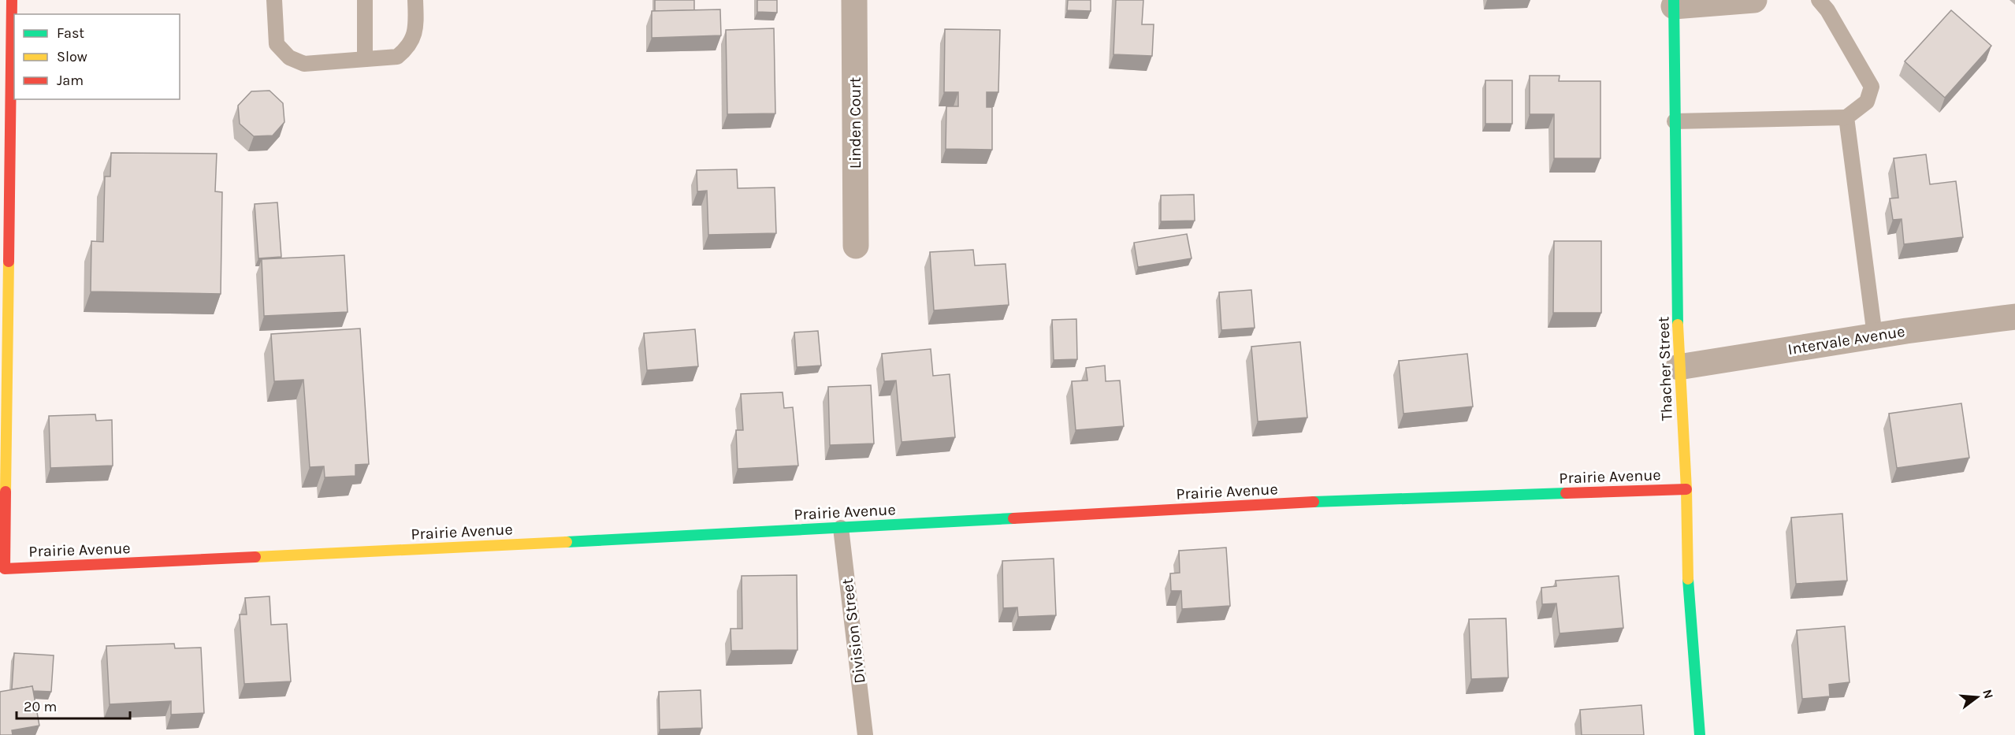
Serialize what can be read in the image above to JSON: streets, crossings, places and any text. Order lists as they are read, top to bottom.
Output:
{
  "streets": {
    "street": [
      "Linden Court",
      "Intervale Avenue",
      "Thacher Street",
      "Prairie Avenue"
    ],
    "lane": ["Division Street"]
  },
  "crossings": [
    ["Intervale Avenue", "Thacher Street"],
    ["Thacher Street", "Prairie Avenue"],
    ["Prairie Avenue", "Division Street"]
  ],
  "legend": ["Fast", "Slow", "Jam"],
  "scale_bar": "20 m",
  "north": "right"
}
